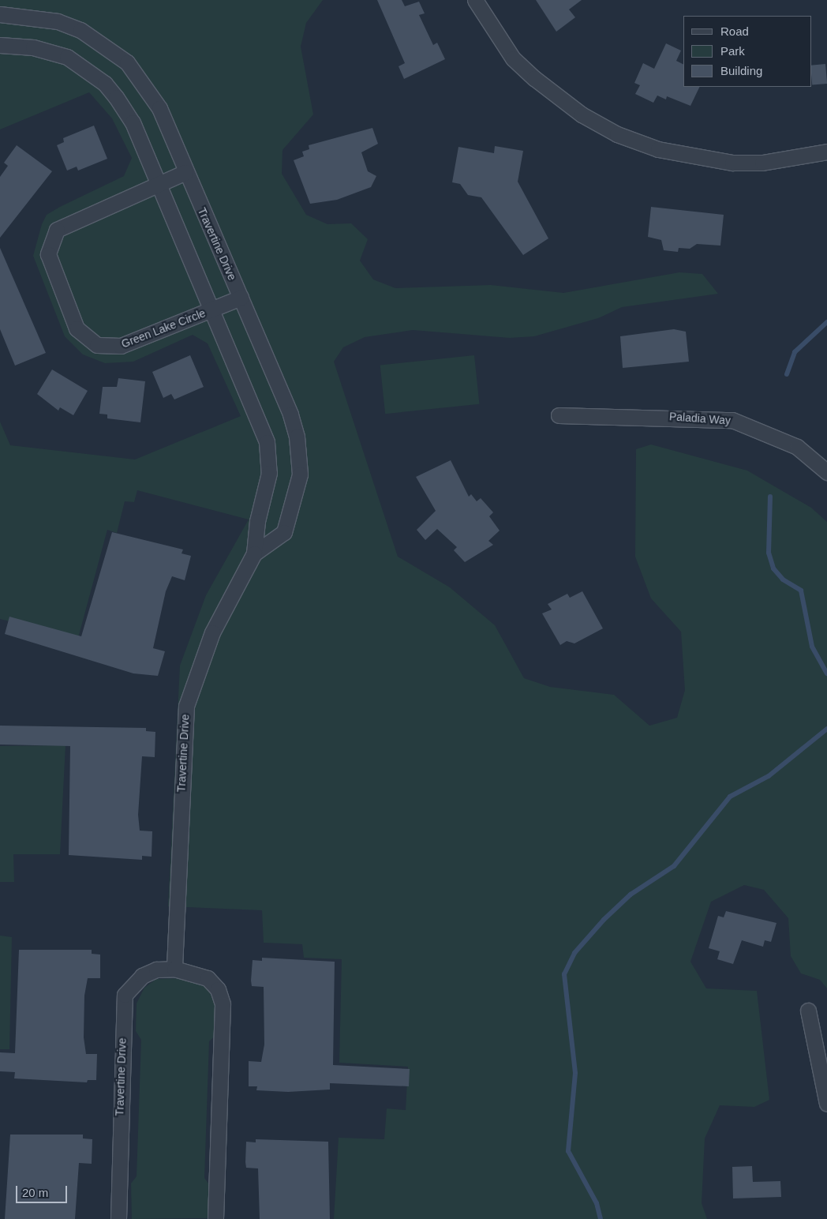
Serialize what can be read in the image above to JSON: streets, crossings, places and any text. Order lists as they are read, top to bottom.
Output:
{
  "streets": {
    "street": ["Travertine Drive", "Green Lake Circle", "Paladia Way"]
  },
  "crossings": [
    ["Travertine Drive", "Green Lake Circle"]
  ],
  "legend": ["Road", "Park", "Building"],
  "scale_bar": "20 m"
}
